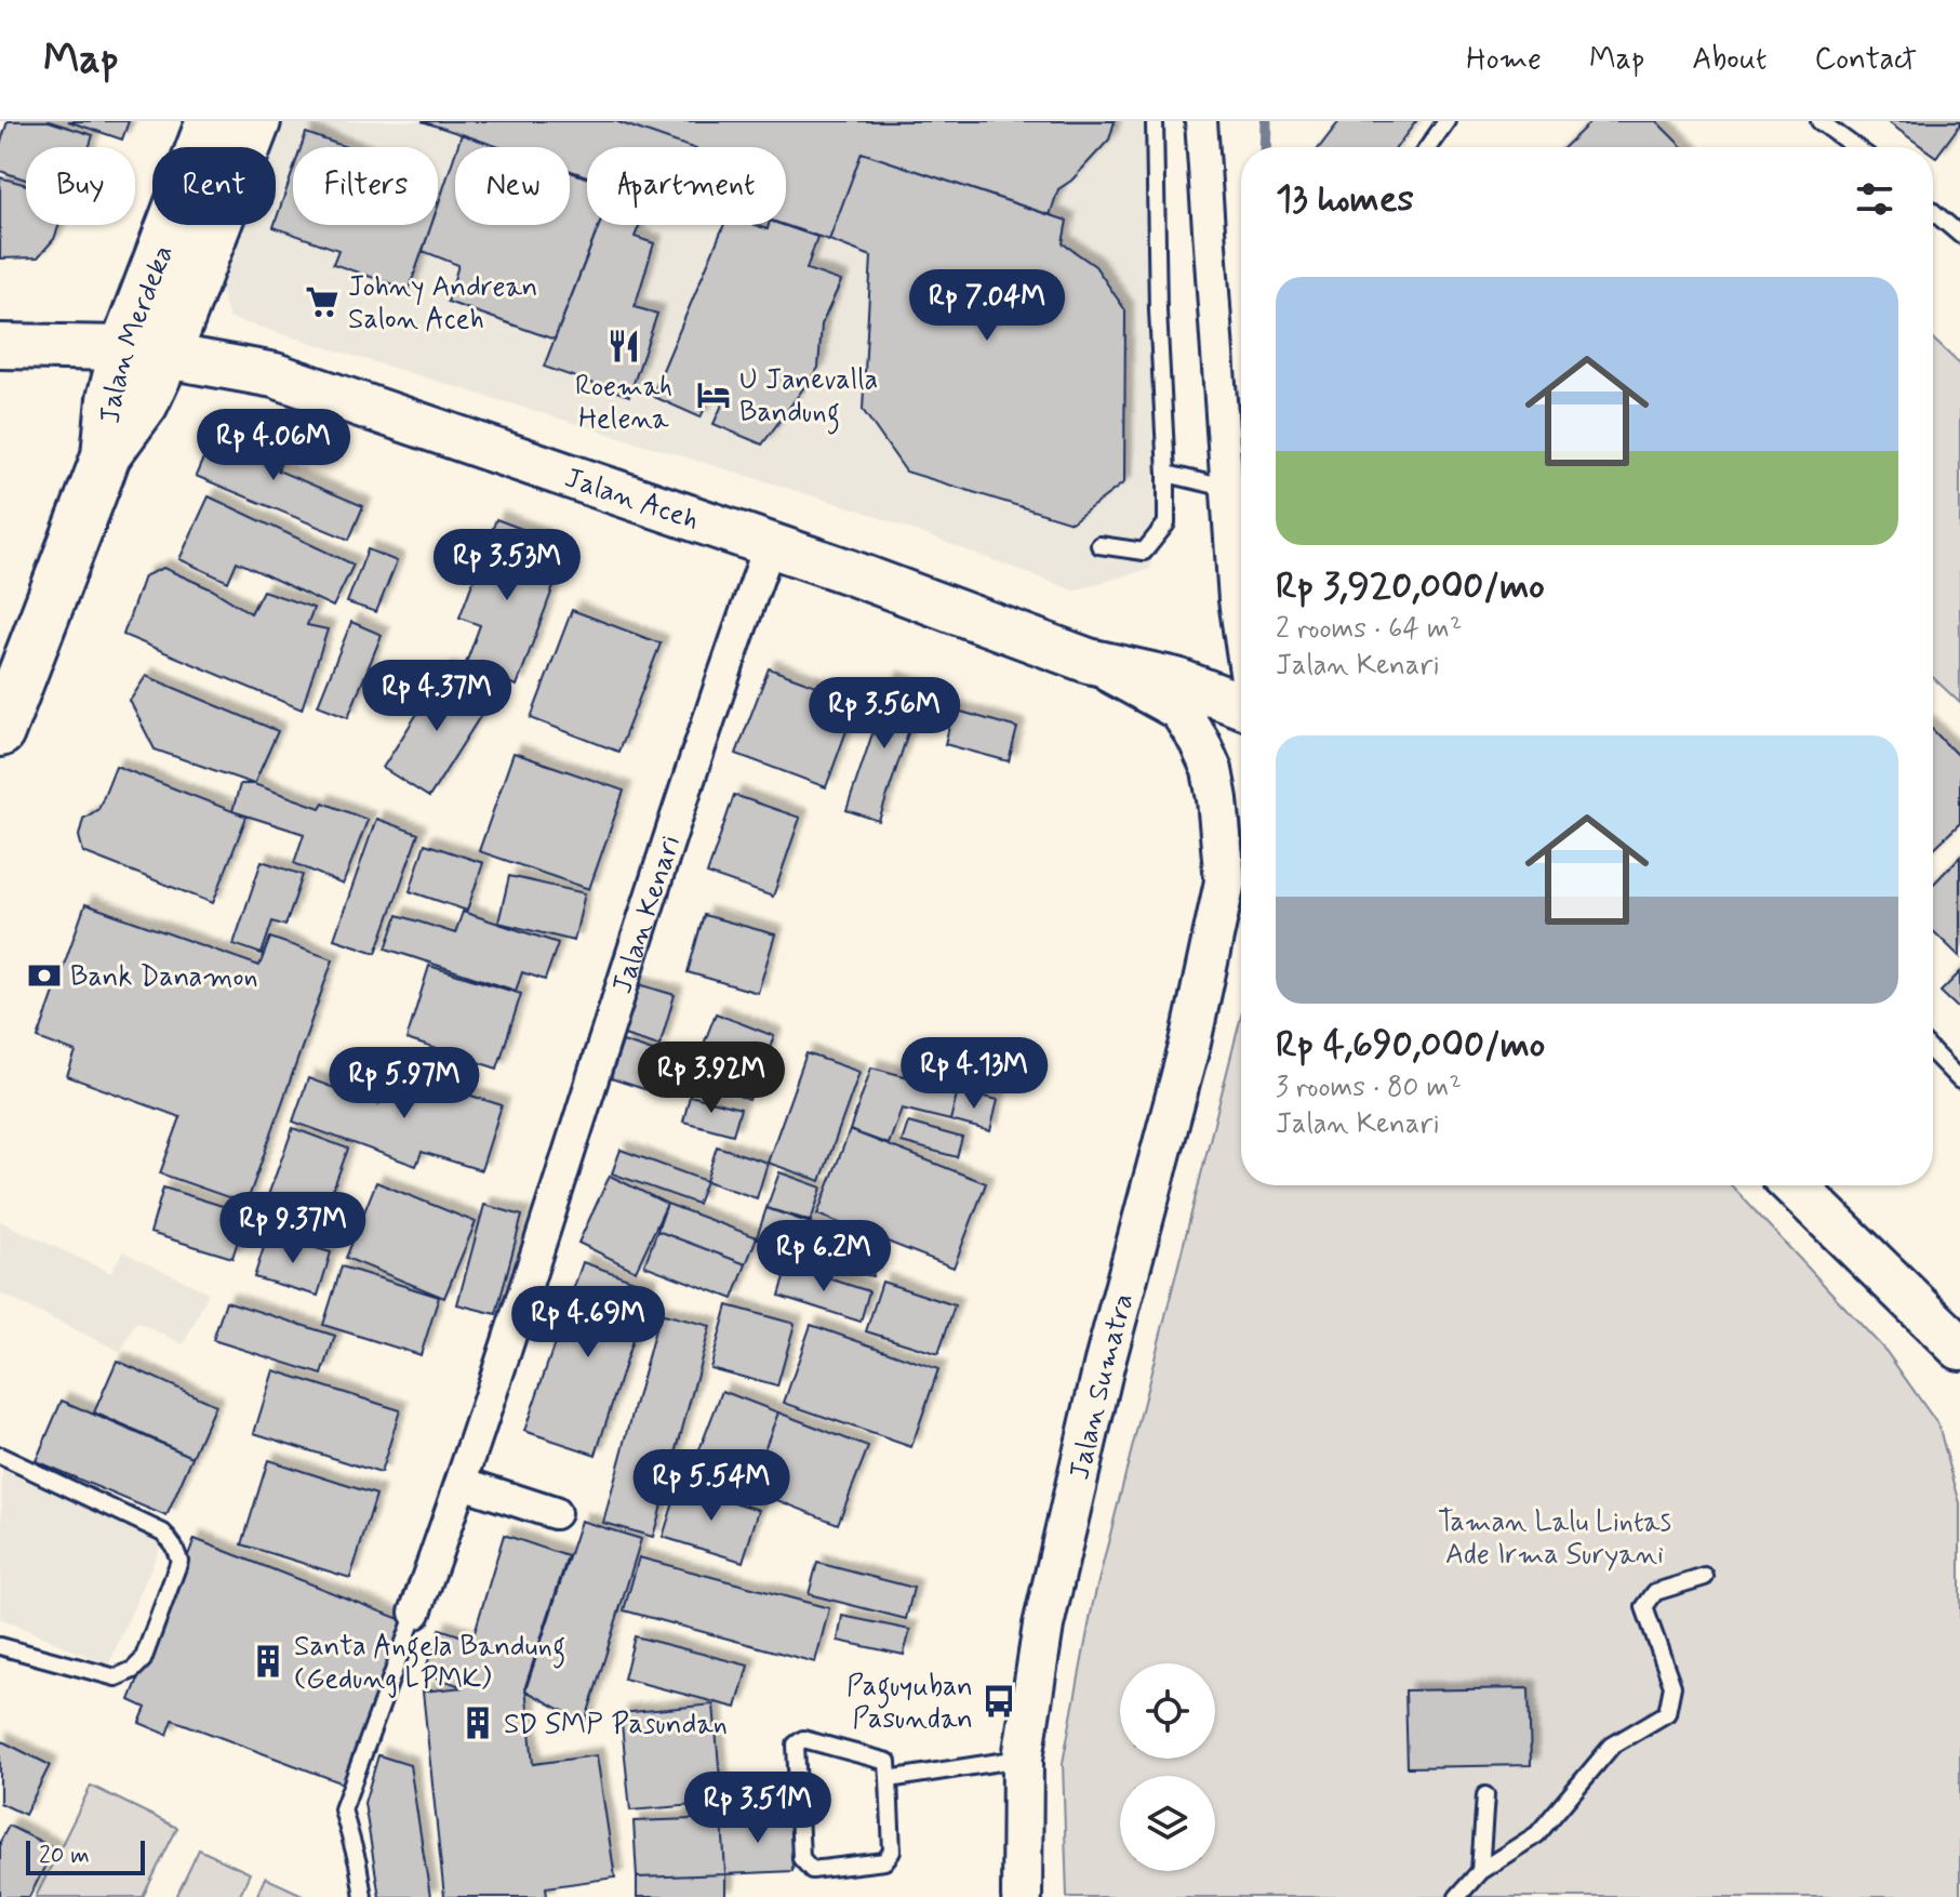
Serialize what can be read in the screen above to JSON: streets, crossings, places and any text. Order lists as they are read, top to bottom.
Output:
{
  "streets": {
    "main road": ["Jalan Merdeka", "Jalan Aceh"],
    "street": ["Jalan Kenari", "Jalan Sumatra"]
  },
  "crossings": [
    ["Jalan Merdeka", "Jalan Aceh"],
    ["Jalan Aceh", "Jalan Kenari"],
    ["Jalan Aceh", "Jalan Sumatra"]
  ],
  "parks": ["Taman Lalu Lintas Ade Irma Suryani"],
  "places": {
    "supermarket": ["Johny Andrean Salon Aceh"],
    "restaurant": ["Roemah Helena"],
    "hotel": ["U Janevalla Bandung"],
    "bank": ["Bank Danamon"],
    "building": ["Santa Angela Bandung (Gedung LPMK)", "SD SMP Pasundan"],
    "bus stop": ["Paguyuban Pasundan"]
  },
  "scale_bar": "20 m",
  "page": {
    "header": "Map",
    "nav": [
      "Home",
      "Map",
      "About",
      "Contact"
    ],
    "chip": [
      "Buy",
      "Rent",
      "Filters",
      "New",
      "Apartment"
    ],
    "heading": "13 homes",
    "list": [
      {
        "name": "Rp 3,920,000/mo",
        "note": "2 rooms · 64 m² · Jalan Kenari"
      },
      {
        "name": "Rp 4,690,000/mo",
        "note": "3 rooms · 80 m² · Jalan Kenari"
      }
    ],
    "price": [
      "Rp 7.04M",
      "Rp 4.06M",
      "Rp 3.53M",
      "Rp 4.37M",
      "Rp 3.56M",
      "Rp 4.13M",
      "Rp 3.92M",
      "Rp 5.97M",
      "Rp 9.37M",
      "Rp 6.2M",
      "Rp 4.69M",
      "Rp 5.54M",
      "Rp 3.51M"
    ],
    "scale": "20 m"
  }
}
